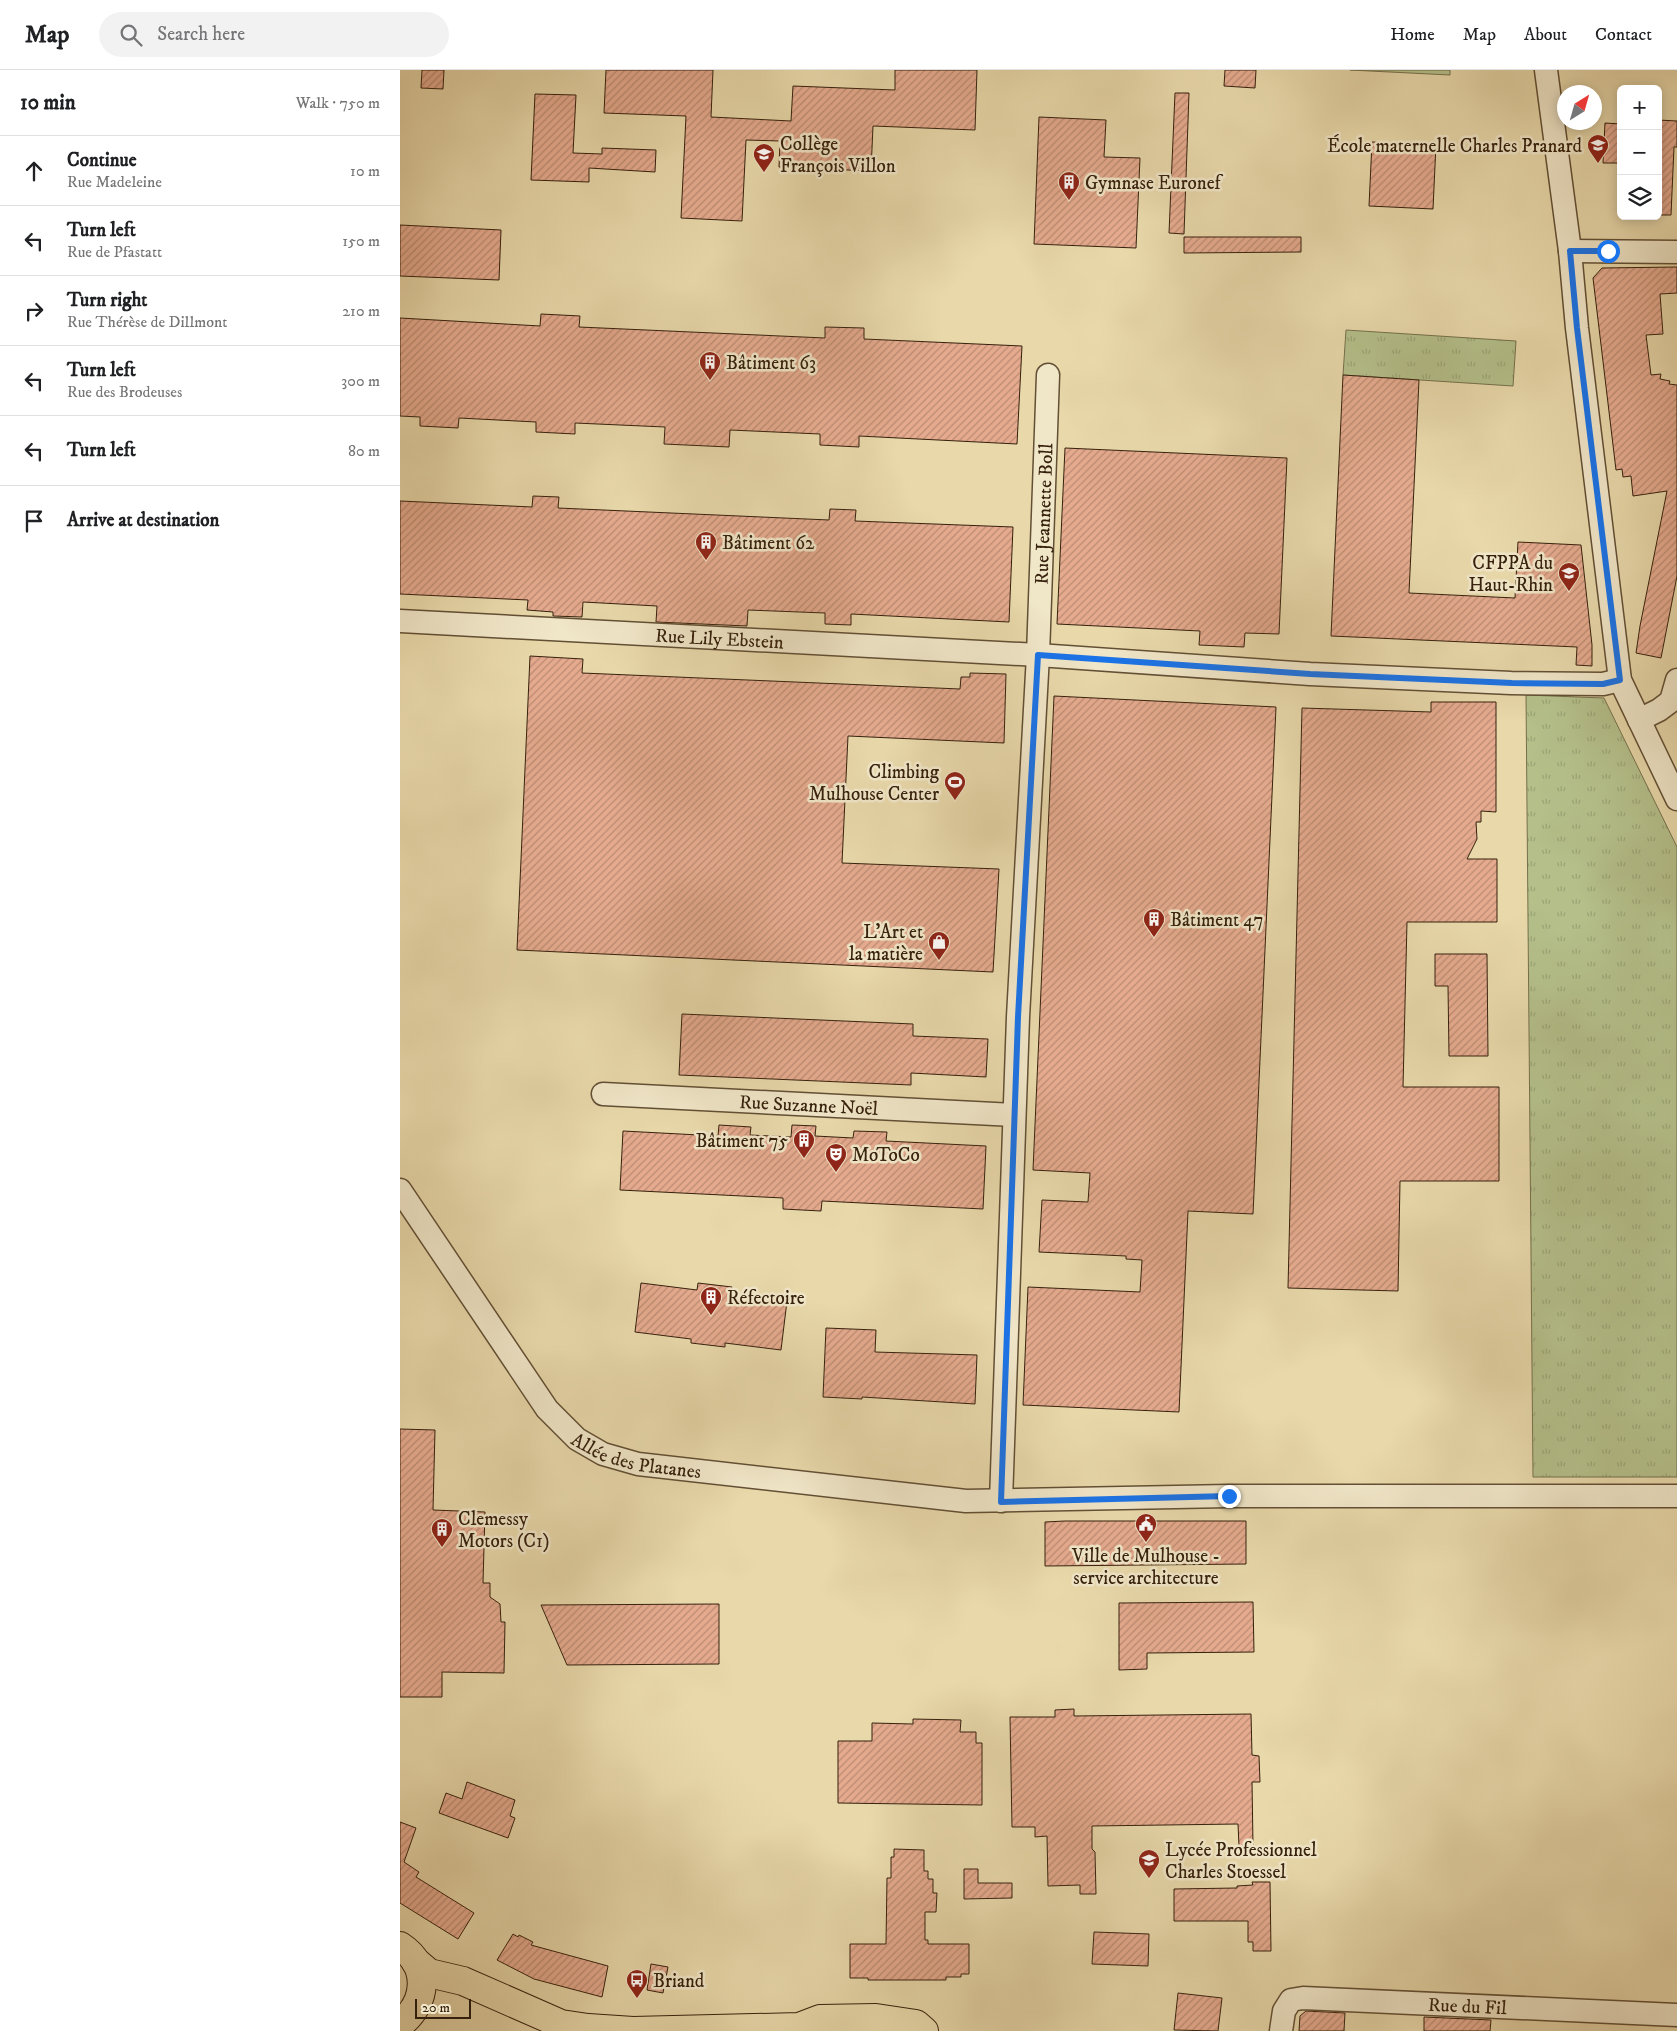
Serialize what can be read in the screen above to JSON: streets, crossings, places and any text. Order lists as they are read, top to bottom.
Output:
{
  "streets": {
    "street": [
      "Rue Jeannette Boll",
      "Rue Lily Ebstein",
      "Rue Suzanne Noël",
      "Allée des Platanes",
      "Rue du Fil"
    ]
  },
  "crossings": [
    ["Rue Jeannette Boll", "Rue Lily Ebstein"],
    ["Rue Jeannette Boll", "Rue Suzanne Noël"],
    ["Rue Jeannette Boll", "Allée des Platanes"]
  ],
  "places": {
    "school or university": [
      "École maternelle Charles Pranard",
      "Collège François Villon",
      "CFPPA du Haut-Rhin",
      "Lycée Professionnel Charles Stoessel"
    ],
    "building": [
      "Gymnase Euronef",
      "Bâtiment 63",
      "Bâtiment 62",
      "Bâtiment 47",
      "Bâtiment 75",
      "Réfectoire",
      "Clemessy Motors (C1)"
    ],
    "sports": ["Climbing Mulhouse Center"],
    "shop": ["L'Art et la matière"],
    "theatre": ["MoToCo"],
    "public building": ["Ville de Mulhouse - service architecture"],
    "bus stop": ["Briand"]
  },
  "scale_bar": "20 m",
  "north": "top right",
  "page": {
    "header": "Map",
    "search": "Search here",
    "nav": [
      "Home",
      "Map",
      "About",
      "Contact"
    ],
    "heading": ["10 min", "Walk · 750 m"],
    "map_buttons": ["+", "−"],
    "list": [
      ["Continue", "Rue Madeleine", "10 m"],
      ["Turn left", "Rue de Pfastatt", "150 m"],
      ["Turn right", "Rue Thérèse de Dillmont", "210 m"],
      ["Turn left", "Rue des Brodeuses", "300 m"],
      ["Turn left", "80 m"],
      "Arrive at destination"
    ],
    "scale": "20 m"
  }
}
